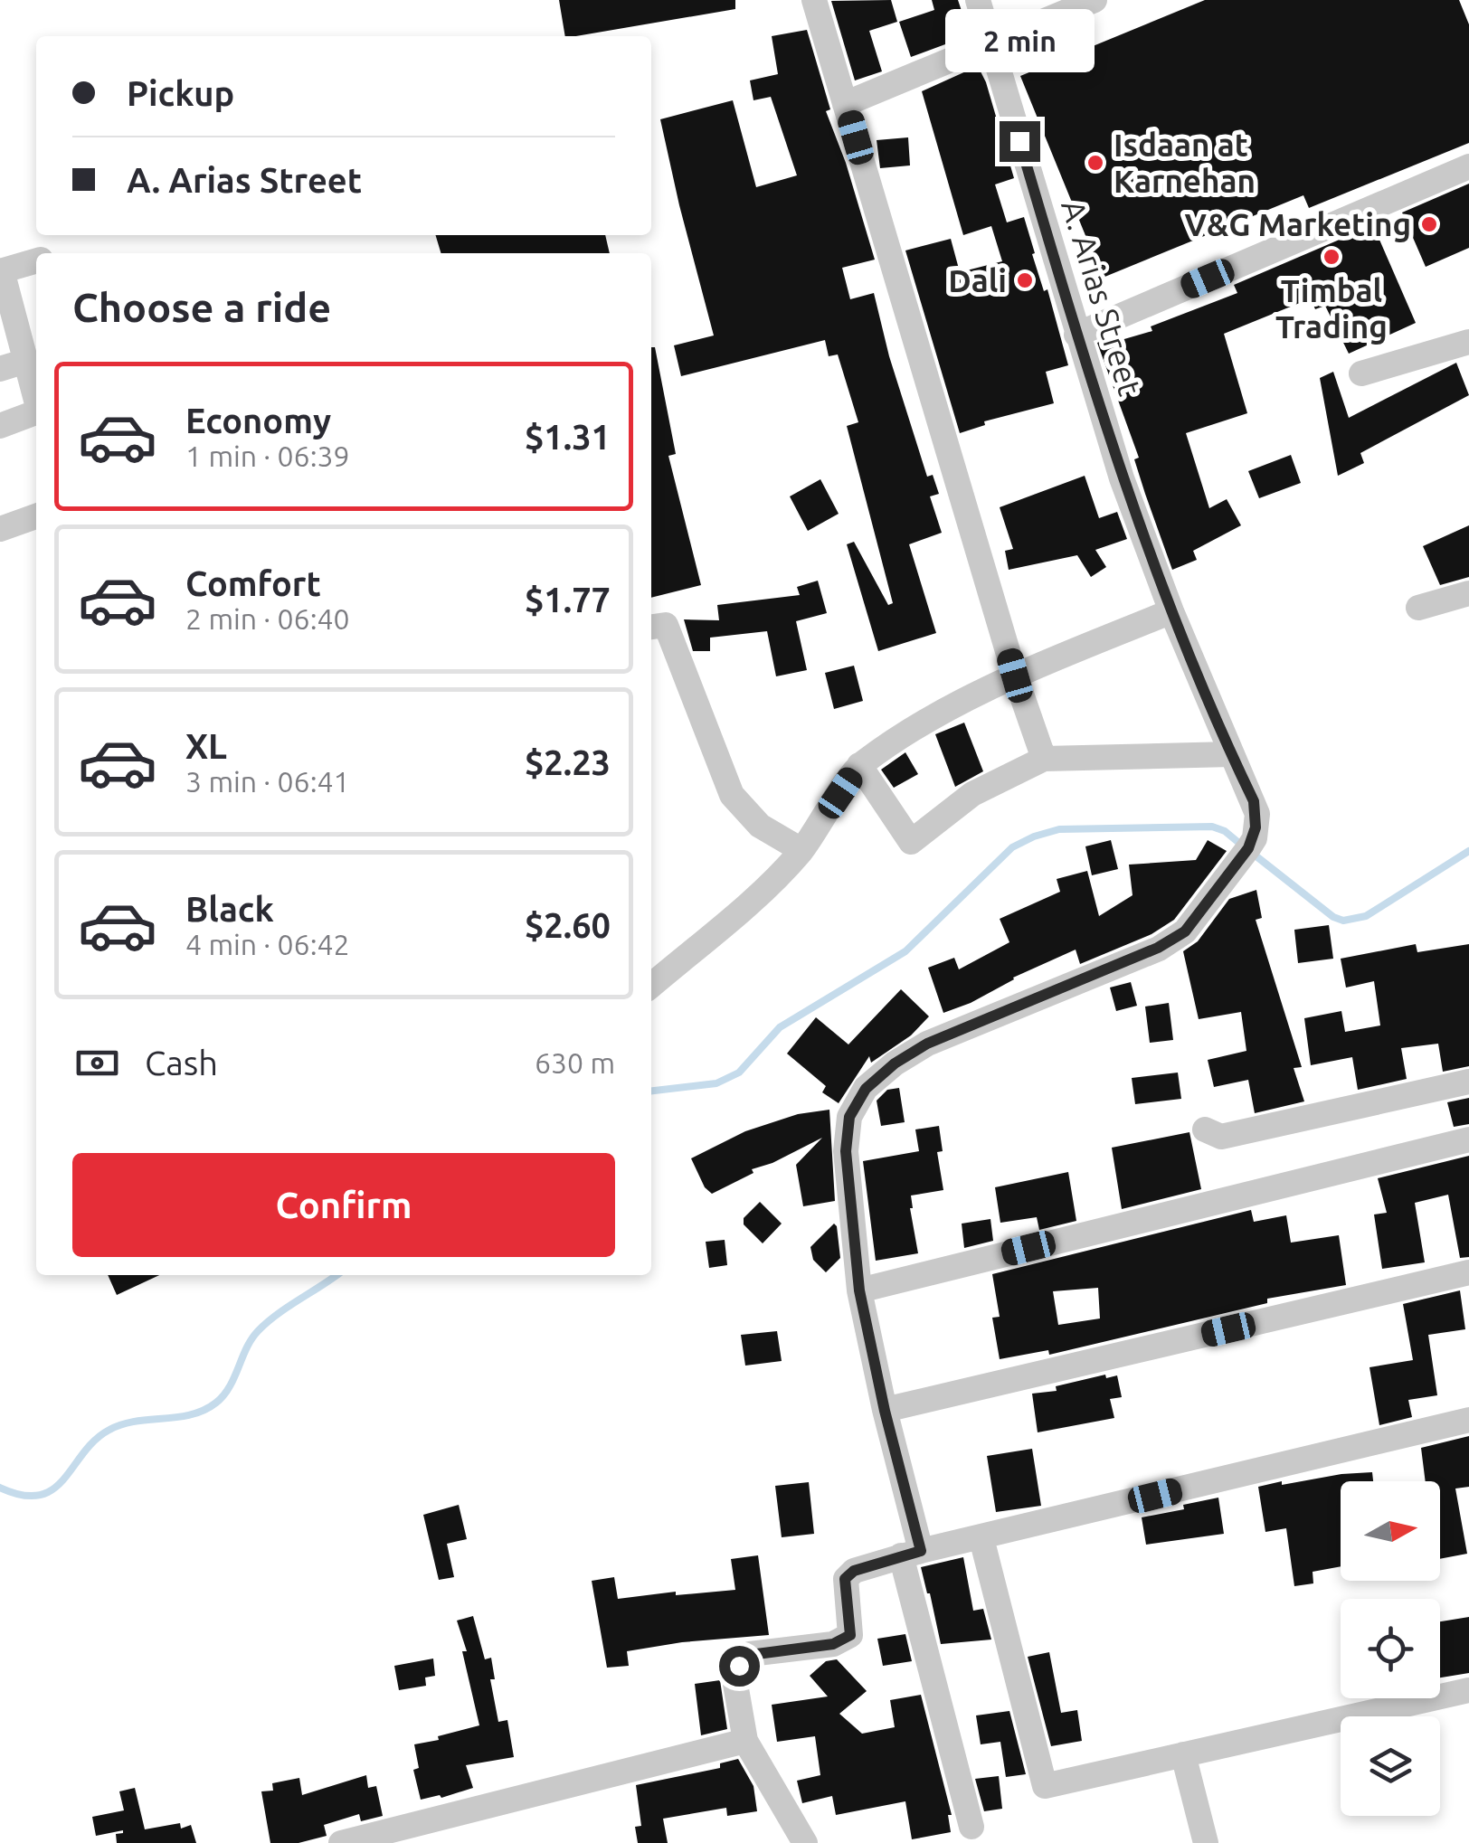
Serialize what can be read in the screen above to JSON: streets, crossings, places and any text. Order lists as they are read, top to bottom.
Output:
{
  "streets": {
    "street": ["A. Arias Street"]
  },
  "places": [
    "Isdaan at Karnehan",
    "V&G Marketing",
    "Timbal Trading",
    "Dali"
  ],
  "north": "right",
  "page": {
    "bubble": "2 min",
    "banner": ["Pickup", "A. Arias Street"],
    "heading": "Choose a ride",
    "list": [
      {
        "name": "Economy",
        "note": "1 min · 06:39",
        "value": "$1.31"
      },
      {
        "name": "Comfort",
        "note": "2 min · 06:40",
        "value": "$1.77"
      },
      {
        "name": "XL",
        "note": "3 min · 06:41",
        "value": "$2.23"
      },
      {
        "name": "Black",
        "note": "4 min · 06:42",
        "value": "$2.60"
      }
    ],
    "pay": ["Cash", "630 m"],
    "buttons": "Confirm"
  }
}
